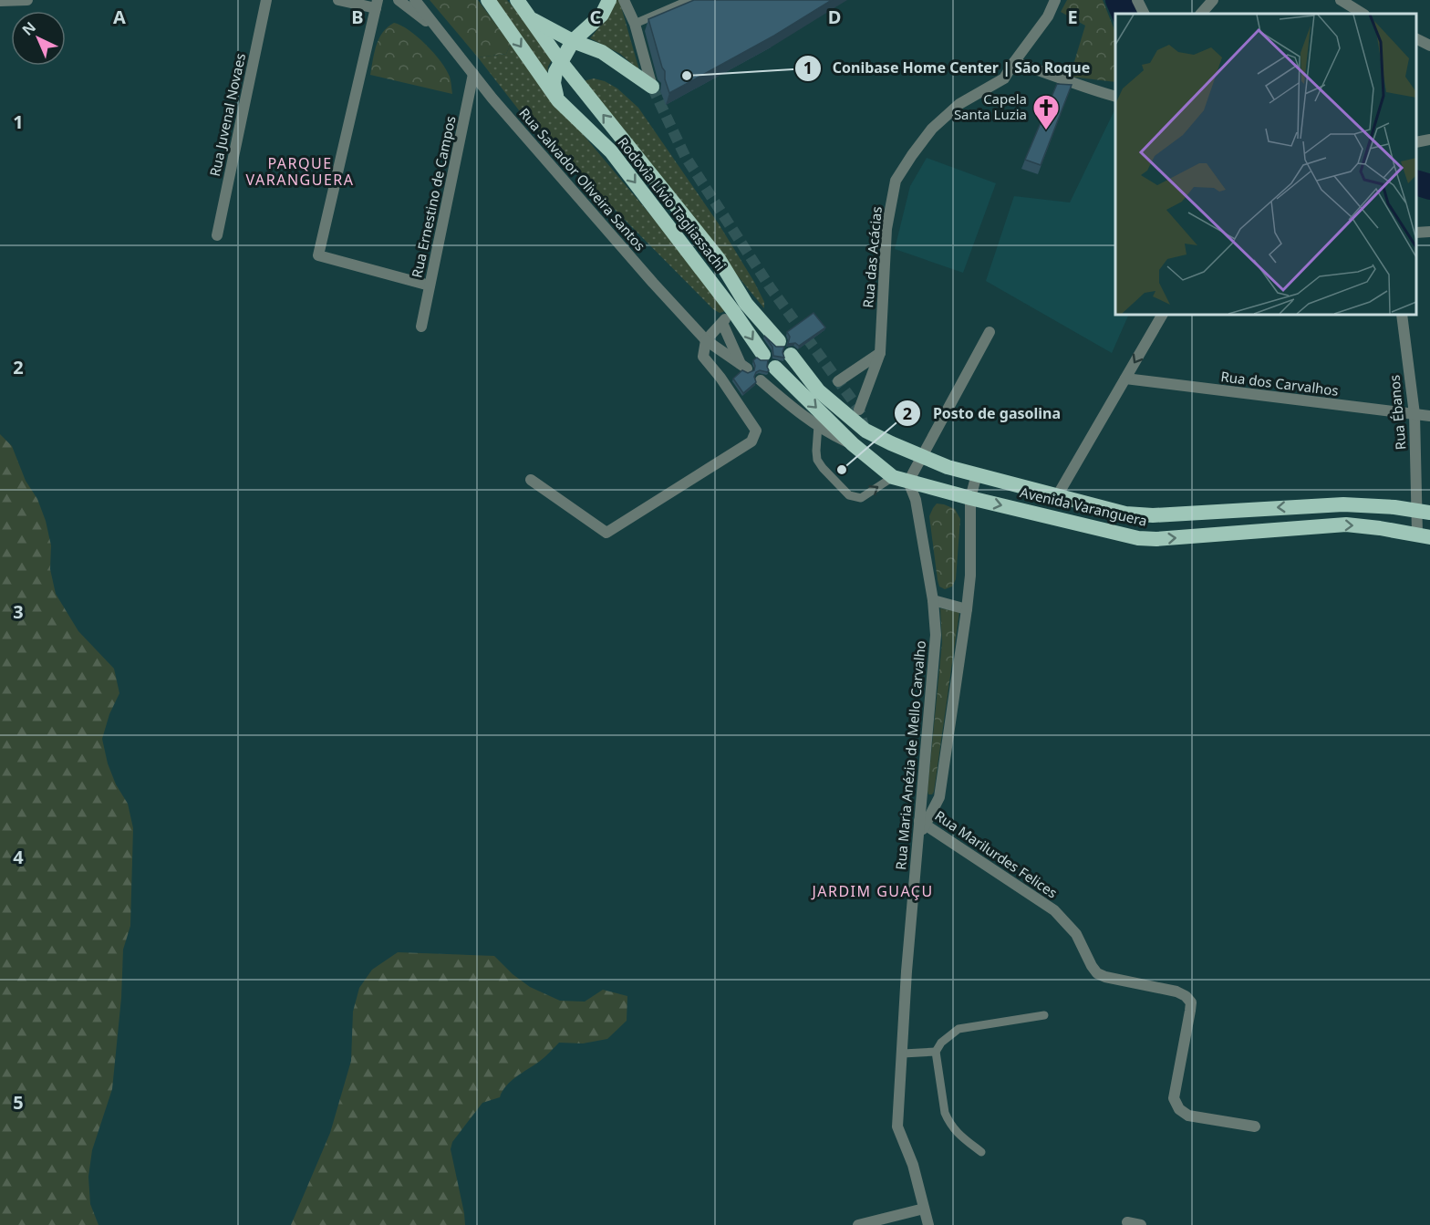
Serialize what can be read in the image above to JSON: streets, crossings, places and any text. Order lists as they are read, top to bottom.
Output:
{
  "streets": {
    "highway": ["Rodovia Lívio Tagliassachi", "Avenida Varanguera"],
    "street": [
      "Rua Juvenal Novaes",
      "Rua Salvador Oliveira Santos",
      "Rua Ernestino de Campos",
      "Rua das Acácias",
      "Rua dos Carvalhos",
      "Rua Ébanos",
      "Rua Maria Anézia de Mello Carvalho",
      "Rua Marilurdes Felices"
    ]
  },
  "crossings": [
    ["Rua Salvador Oliveira Santos", "Rua Ernestino de Campos"],
    ["Rua dos Carvalhos", "Rua Ébanos"],
    ["Rua Ébanos", "Avenida Varanguera"],
    ["Avenida Varanguera", "Rua Maria Anézia de Mello Carvalho"],
    ["Rua Maria Anézia de Mello Carvalho", "Rua Marilurdes Felices"]
  ],
  "districts": ["PARQUE VARANGUERA", "JARDIM GUAÇU"],
  "places": {
    "other": ["Conibase Home Center | São Roque", "Posto de gasolina"],
    "church": ["Capela Santa Luzia"]
  },
  "north": "top left",
  "grid": {
    "columns": [
      "A",
      "B",
      "C",
      "D",
      "E"
    ],
    "rows": [
      "1",
      "2",
      "3",
      "4",
      "5"
    ]
  }
}
